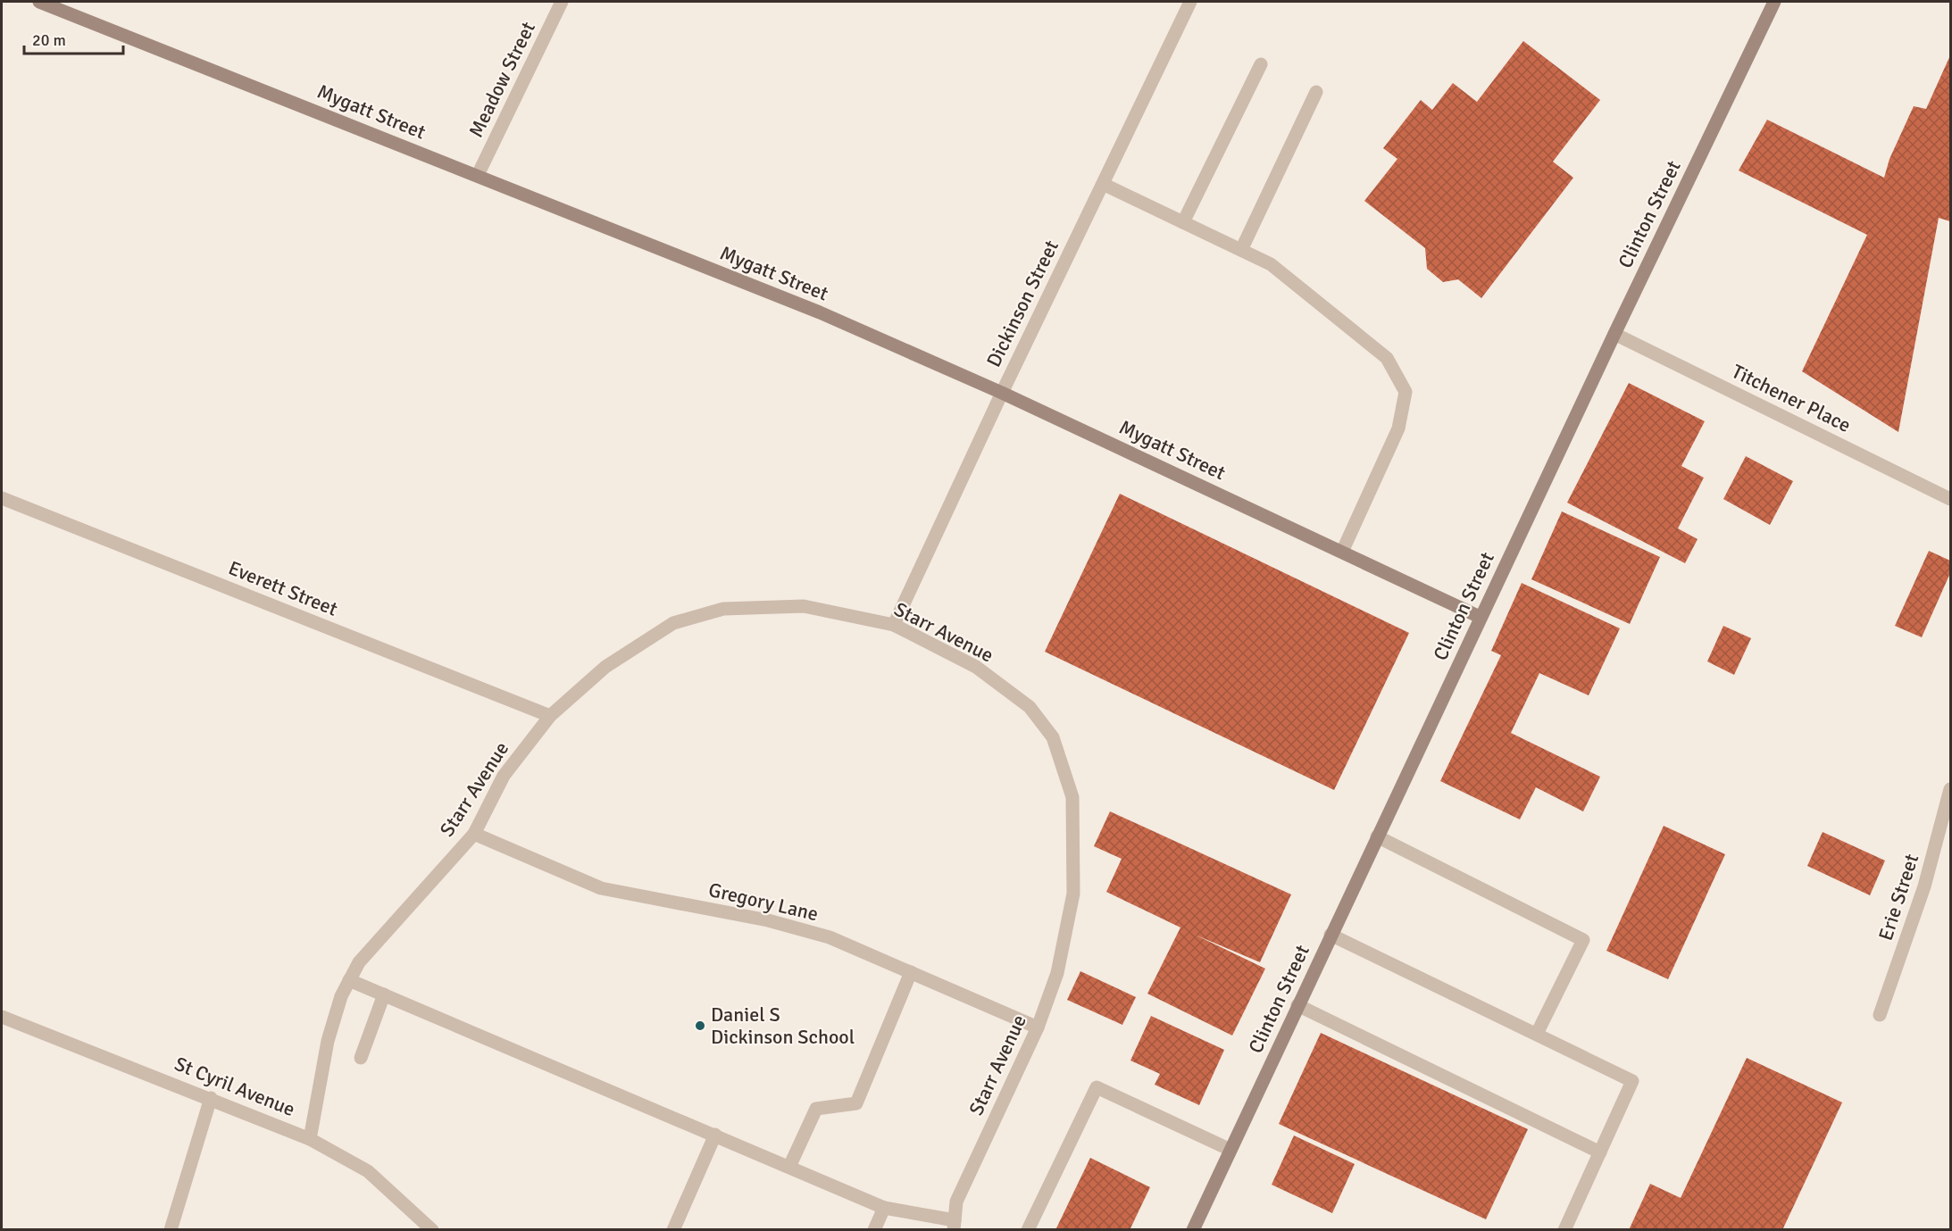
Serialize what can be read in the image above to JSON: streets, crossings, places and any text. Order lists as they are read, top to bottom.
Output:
{
  "streets": {
    "street": [
      "Meadow Street",
      "Mygatt Street",
      "Clinton Street",
      "Dickinson Street",
      "Titchener Place",
      "Everett Street",
      "Starr Avenue",
      "Erie Street",
      "Gregory Lane",
      "St Cyril Avenue"
    ]
  },
  "crossings": [
    ["Meadow Street", "Mygatt Street"],
    ["Mygatt Street", "Clinton Street"],
    ["Mygatt Street", "Dickinson Street"],
    ["Clinton Street", "Titchener Place"],
    ["Dickinson Street", "Starr Avenue"],
    ["Everett Street", "Starr Avenue"],
    ["Starr Avenue", "Gregory Lane"],
    ["Starr Avenue", "St Cyril Avenue"]
  ],
  "places": ["Daniel S Dickinson School"],
  "scale_bar": "20 m"
}
